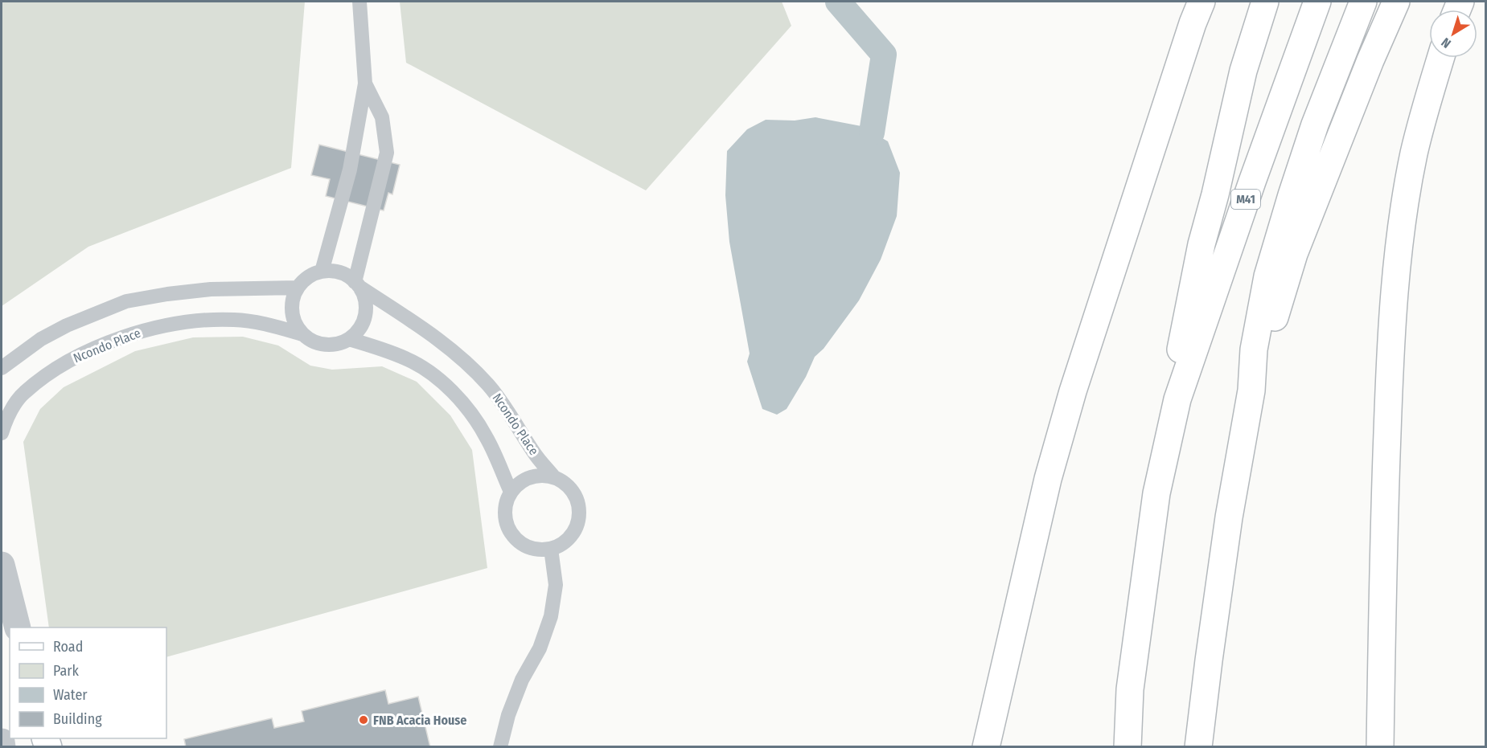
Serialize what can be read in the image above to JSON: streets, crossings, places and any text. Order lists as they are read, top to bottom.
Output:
{
  "streets": {
    "main road": ["M41"],
    "lane": ["Ncondo Place"]
  },
  "places": ["FNB Acacia House"],
  "legend": [
    "Road",
    "Park",
    "Water",
    "Building"
  ],
  "north": "bottom left"
}
